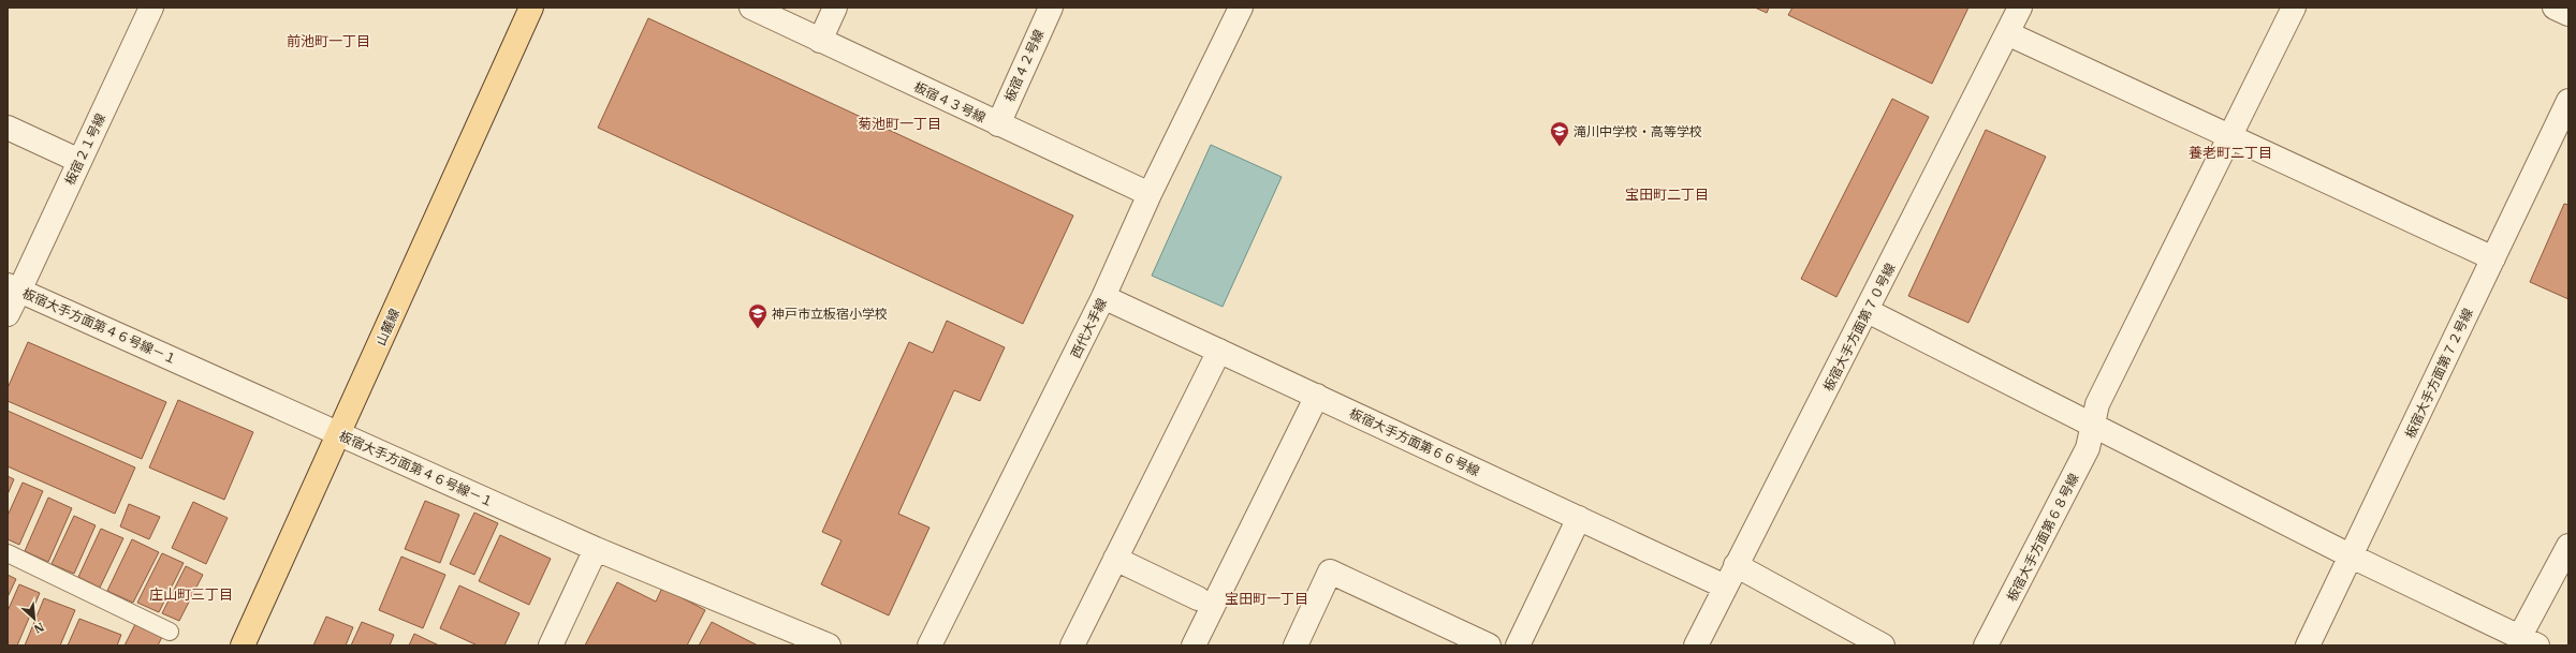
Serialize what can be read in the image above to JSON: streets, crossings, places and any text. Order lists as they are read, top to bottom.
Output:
{
  "streets": {
    "main road": ["山麓線"],
    "street": [
      "板宿４２号線",
      "板宿４３号線",
      "板宿２１号線",
      "板宿大手方面第４６号線－１",
      "板宿大手方面第７０号線",
      "西代大手線",
      "板宿大手方面第７２号線",
      "板宿大手方面第６６号線",
      "板宿大手方面第６８号線"
    ]
  },
  "crossings": [
    ["板宿４２号線", "板宿４３号線"],
    ["板宿４３号線", "西代大手線"],
    ["板宿２１号線", "板宿大手方面第４６号線－１"],
    ["板宿大手方面第４６号線－１", "山麓線"],
    ["板宿大手方面第７０号線", "板宿大手方面第６６号線"],
    ["西代大手線", "板宿大手方面第６６号線"]
  ],
  "districts": [
    "前池町一丁目",
    "菊池町一丁目",
    "養老町二丁目",
    "宝田町二丁目",
    "庄山町三丁目",
    "宝田町一丁目"
  ],
  "places": {
    "school or university": ["滝川中学校・高等学校", "神戸市立板宿小学校"]
  },
  "north": "bottom right"
}
